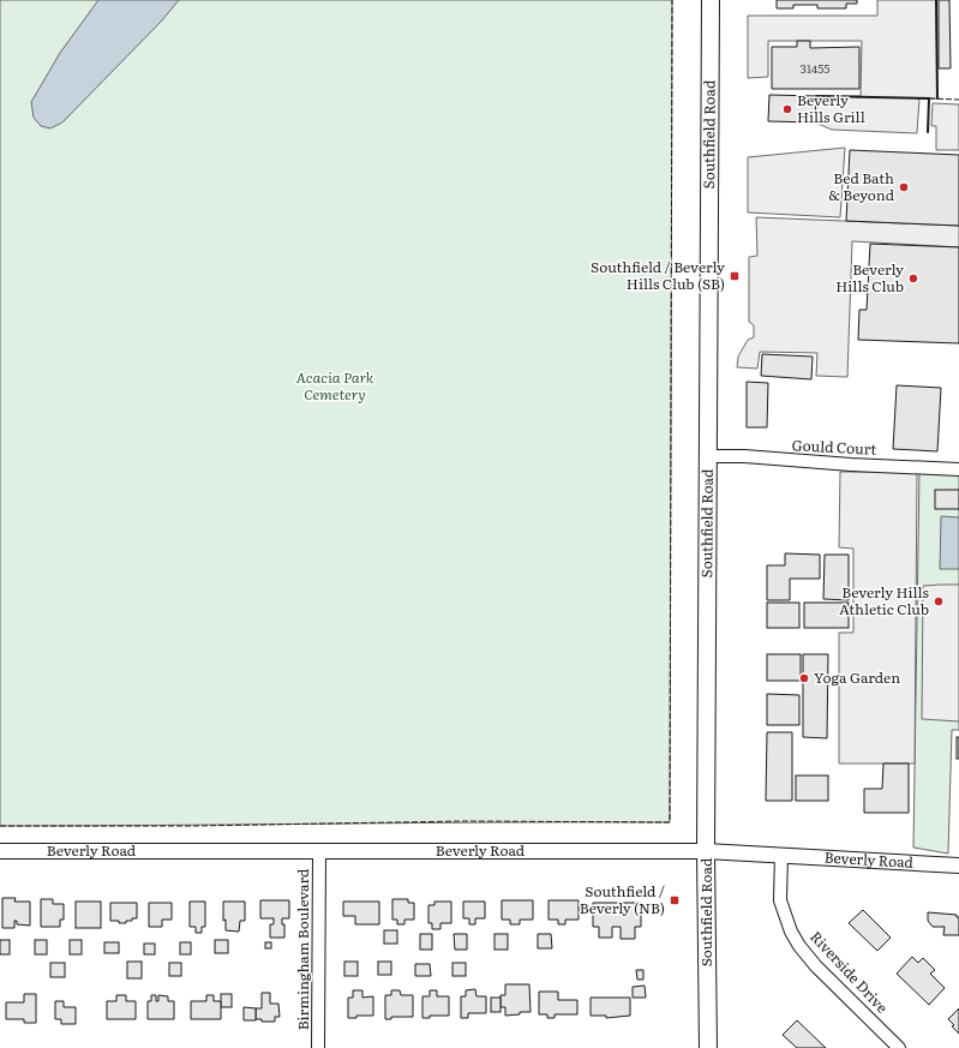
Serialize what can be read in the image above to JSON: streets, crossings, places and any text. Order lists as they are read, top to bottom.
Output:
{
  "streets": {
    "main road": ["Southfield Road"],
    "street": [
      "Gould Court",
      "Beverly Road",
      "Birmingham Boulevard",
      "Riverside Drive"
    ]
  },
  "crossings": [
    ["Southfield Road", "Gould Court"],
    ["Southfield Road", "Beverly Road"],
    ["Beverly Road", "Birmingham Boulevard"],
    ["Beverly Road", "Riverside Drive"]
  ],
  "parks": ["Acacia Park Cemetery"],
  "places": {
    "other": [
      "Beverly Hills Grill",
      "Bed Bath & Beyond",
      "Beverly Hills Club",
      "Beverly Hills Athletic Club",
      "Yoga Garden"
    ],
    "transit": ["Southfield / Beverly Hills Club (SB)", "Southfield / Beverly (NB)"]
  },
  "house_numbers": ["31455"]
}
